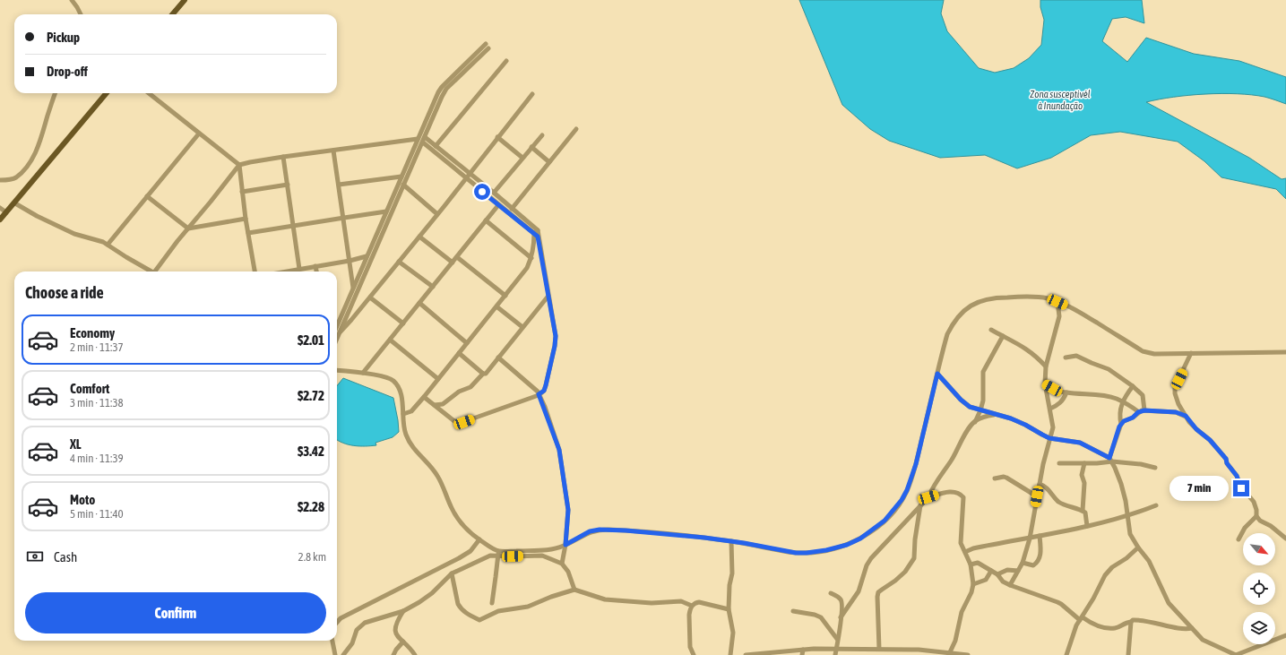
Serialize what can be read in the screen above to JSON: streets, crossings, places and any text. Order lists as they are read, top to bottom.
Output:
{
  "water": ["Zona susceptivél à Inundação"],
  "north": "bottom right",
  "page": {
    "banner": ["Pickup", "Drop-off"],
    "heading": "Choose a ride",
    "list": [
      {
        "name": "Economy",
        "note": "2 min · 11:37",
        "value": "$2.01"
      },
      {
        "name": "Comfort",
        "note": "3 min · 11:38",
        "value": "$2.72"
      },
      {
        "name": "XL",
        "note": "4 min · 11:39",
        "value": "$3.42"
      },
      {
        "name": "Moto",
        "note": "5 min · 11:40",
        "value": "$2.28"
      }
    ],
    "bubble": "7 min",
    "pay": ["Cash", "2.8 km"],
    "buttons": "Confirm"
  }
}
